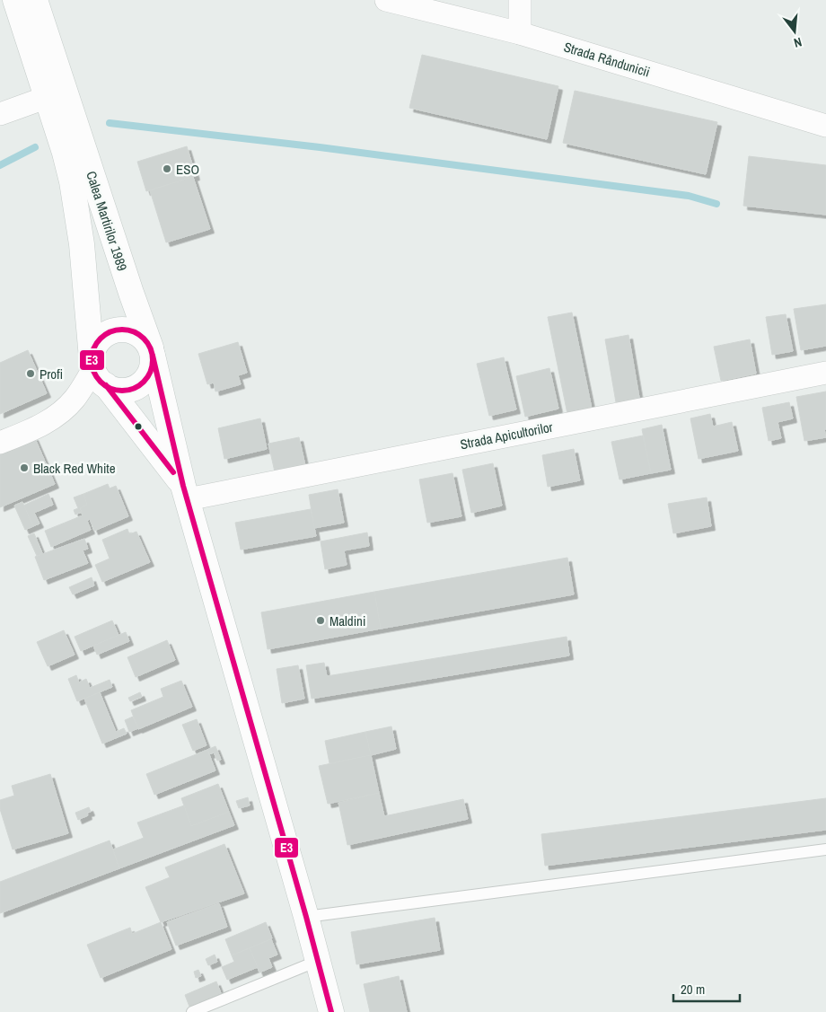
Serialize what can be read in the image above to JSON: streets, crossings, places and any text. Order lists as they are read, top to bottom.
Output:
{
  "streets": {
    "main road": ["Calea Martirilor 1989"],
    "street": ["Strada Rândunicii", "Strada Apicultorilor"]
  },
  "crossings": [
    ["Calea Martirilor 1989", "Strada Apicultorilor"]
  ],
  "places": [
    "ESO",
    "Profi",
    "Black Red White",
    "Maldini"
  ],
  "lines": ["transit line E3"],
  "scale_bar": "20 m",
  "north": "bottom"
}
